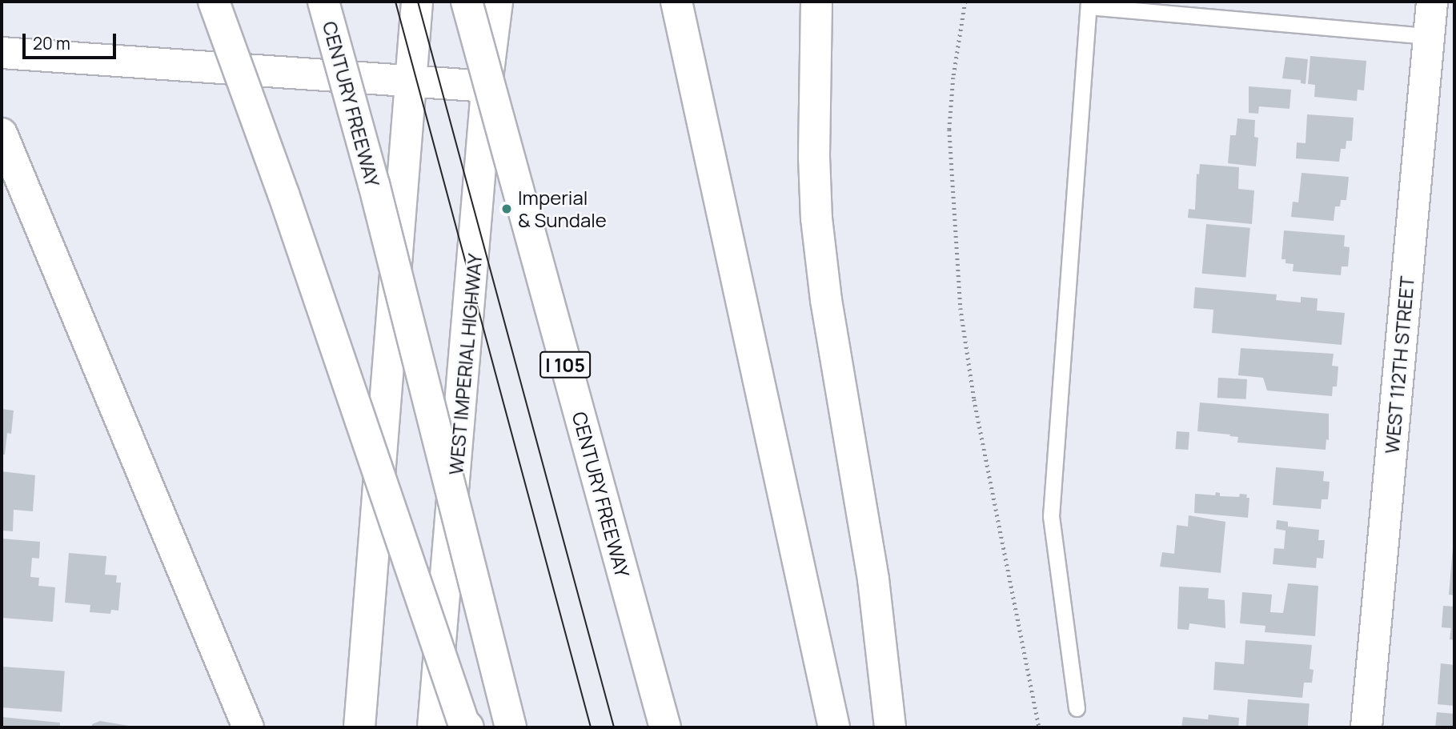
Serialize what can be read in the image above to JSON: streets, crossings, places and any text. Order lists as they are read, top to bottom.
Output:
{
  "streets": {
    "main road": [
      "CENTURY FREEWAY",
      "WEST IMPERIAL HIGHWAY",
      "I 105",
      "WEST 112TH STREET"
    ]
  },
  "places": ["Imperial & Sundale"],
  "scale_bar": "20 m"
}
